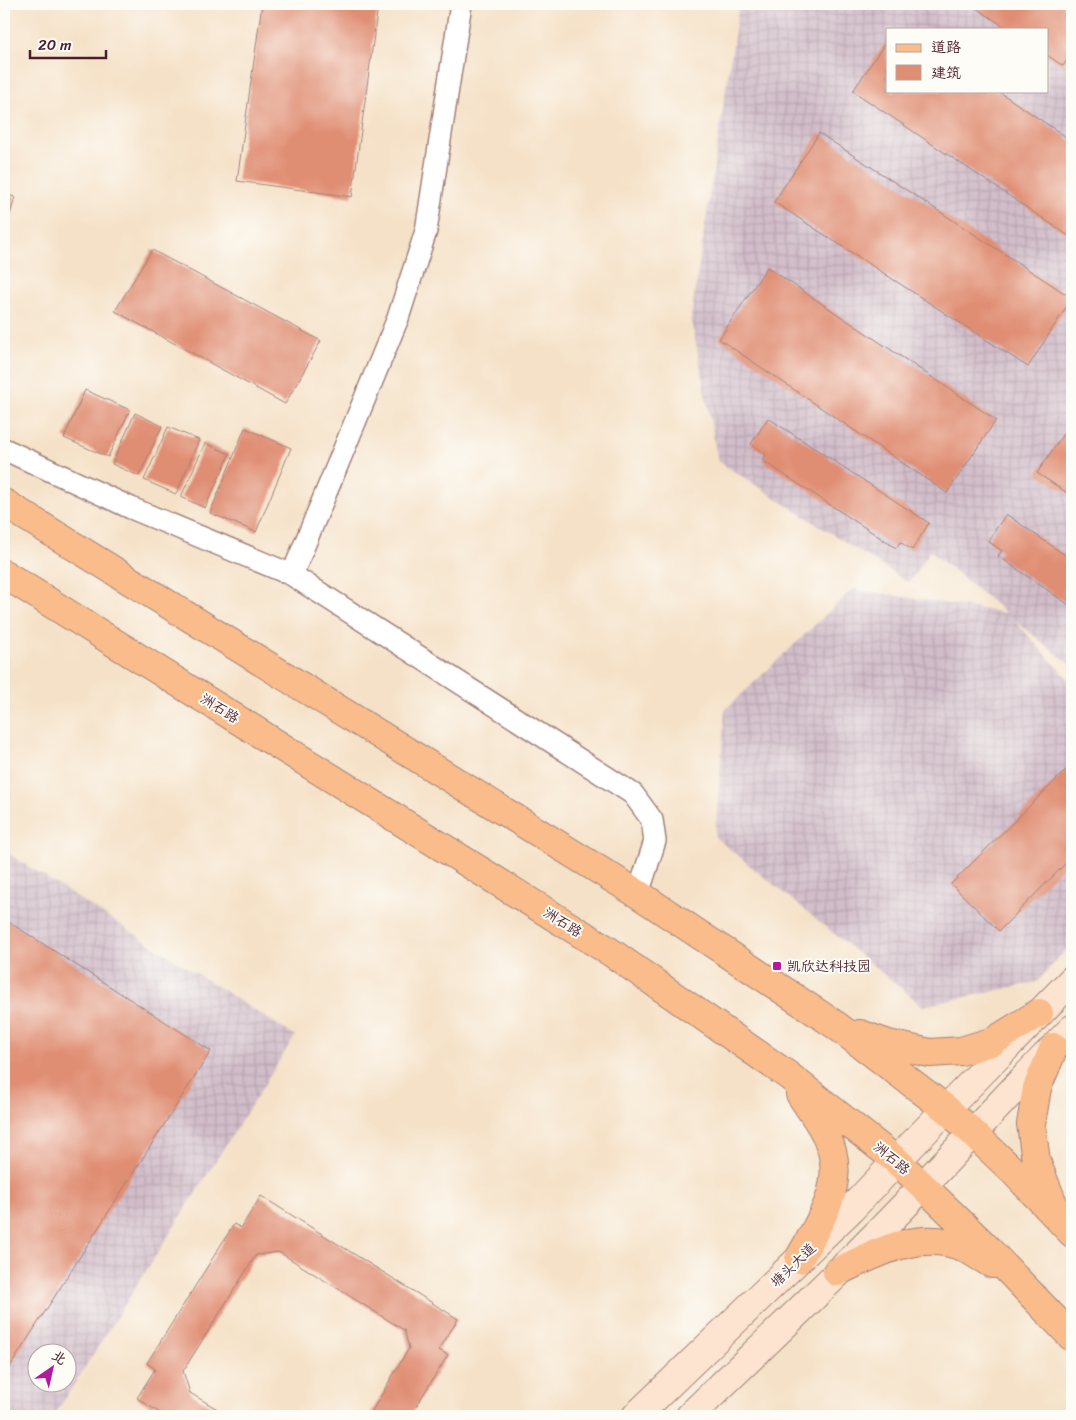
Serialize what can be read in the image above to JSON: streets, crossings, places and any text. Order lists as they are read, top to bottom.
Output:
{
  "streets": {
    "main road": ["洲石路", "塘头大道"]
  },
  "crossings": [
    ["洲石路", "塘头大道"]
  ],
  "places": {
    "transit": ["凯欣达科技园"]
  },
  "legend": ["道路", "建筑"],
  "scale_bar": "20 m",
  "north": "top right"
}
